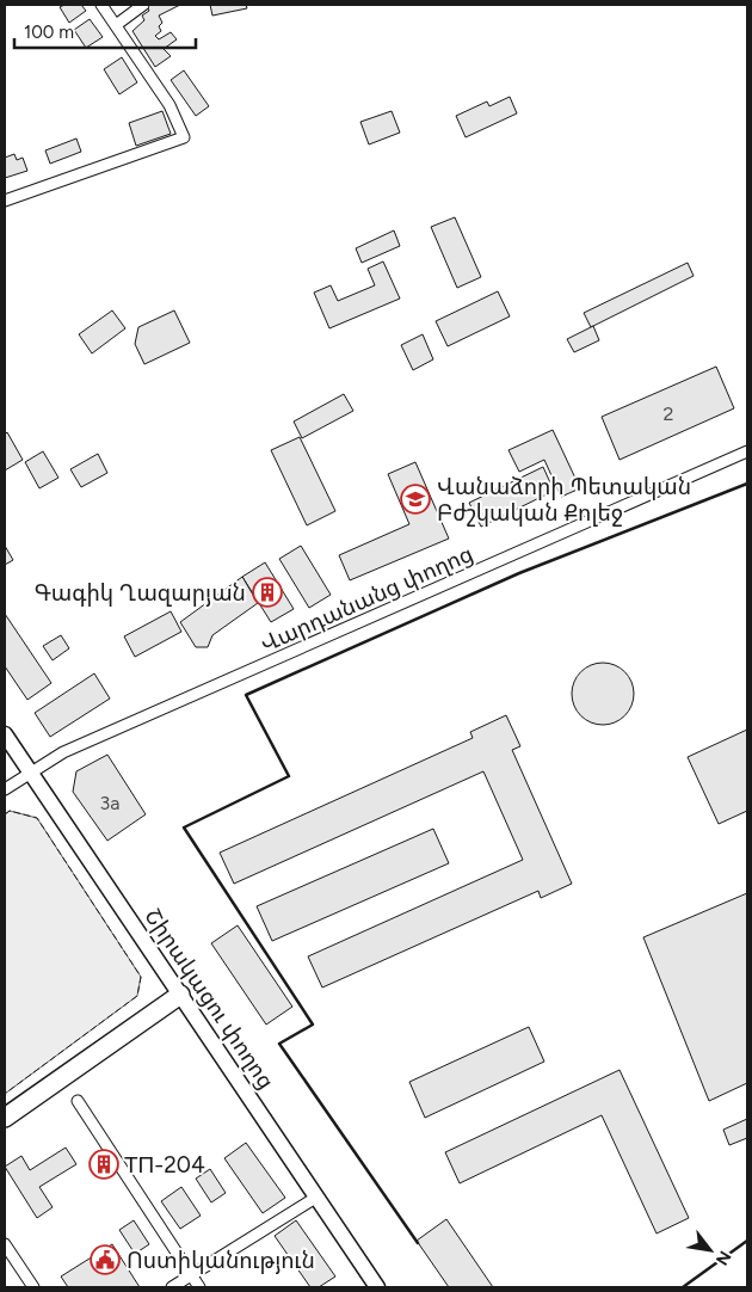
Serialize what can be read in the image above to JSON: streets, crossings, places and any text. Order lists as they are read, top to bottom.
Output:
{
  "streets": {
    "main road": ["Շիրակացու փողոց"],
    "street": ["Վարդանանց փողոց"]
  },
  "crossings": [
    ["Վարդանանց փողոց", "Շիրակացու փողոց"]
  ],
  "places": {
    "school or university": ["Վանաձորի Պետական Բժշկական Քոլեջ"],
    "building": ["Գագիկ Ղազարյան", "ТП-204"],
    "public building": ["Ոստիկանություն"]
  },
  "house_numbers": ["2", "3a"],
  "scale_bar": "100 m",
  "north": "bottom right"
}
